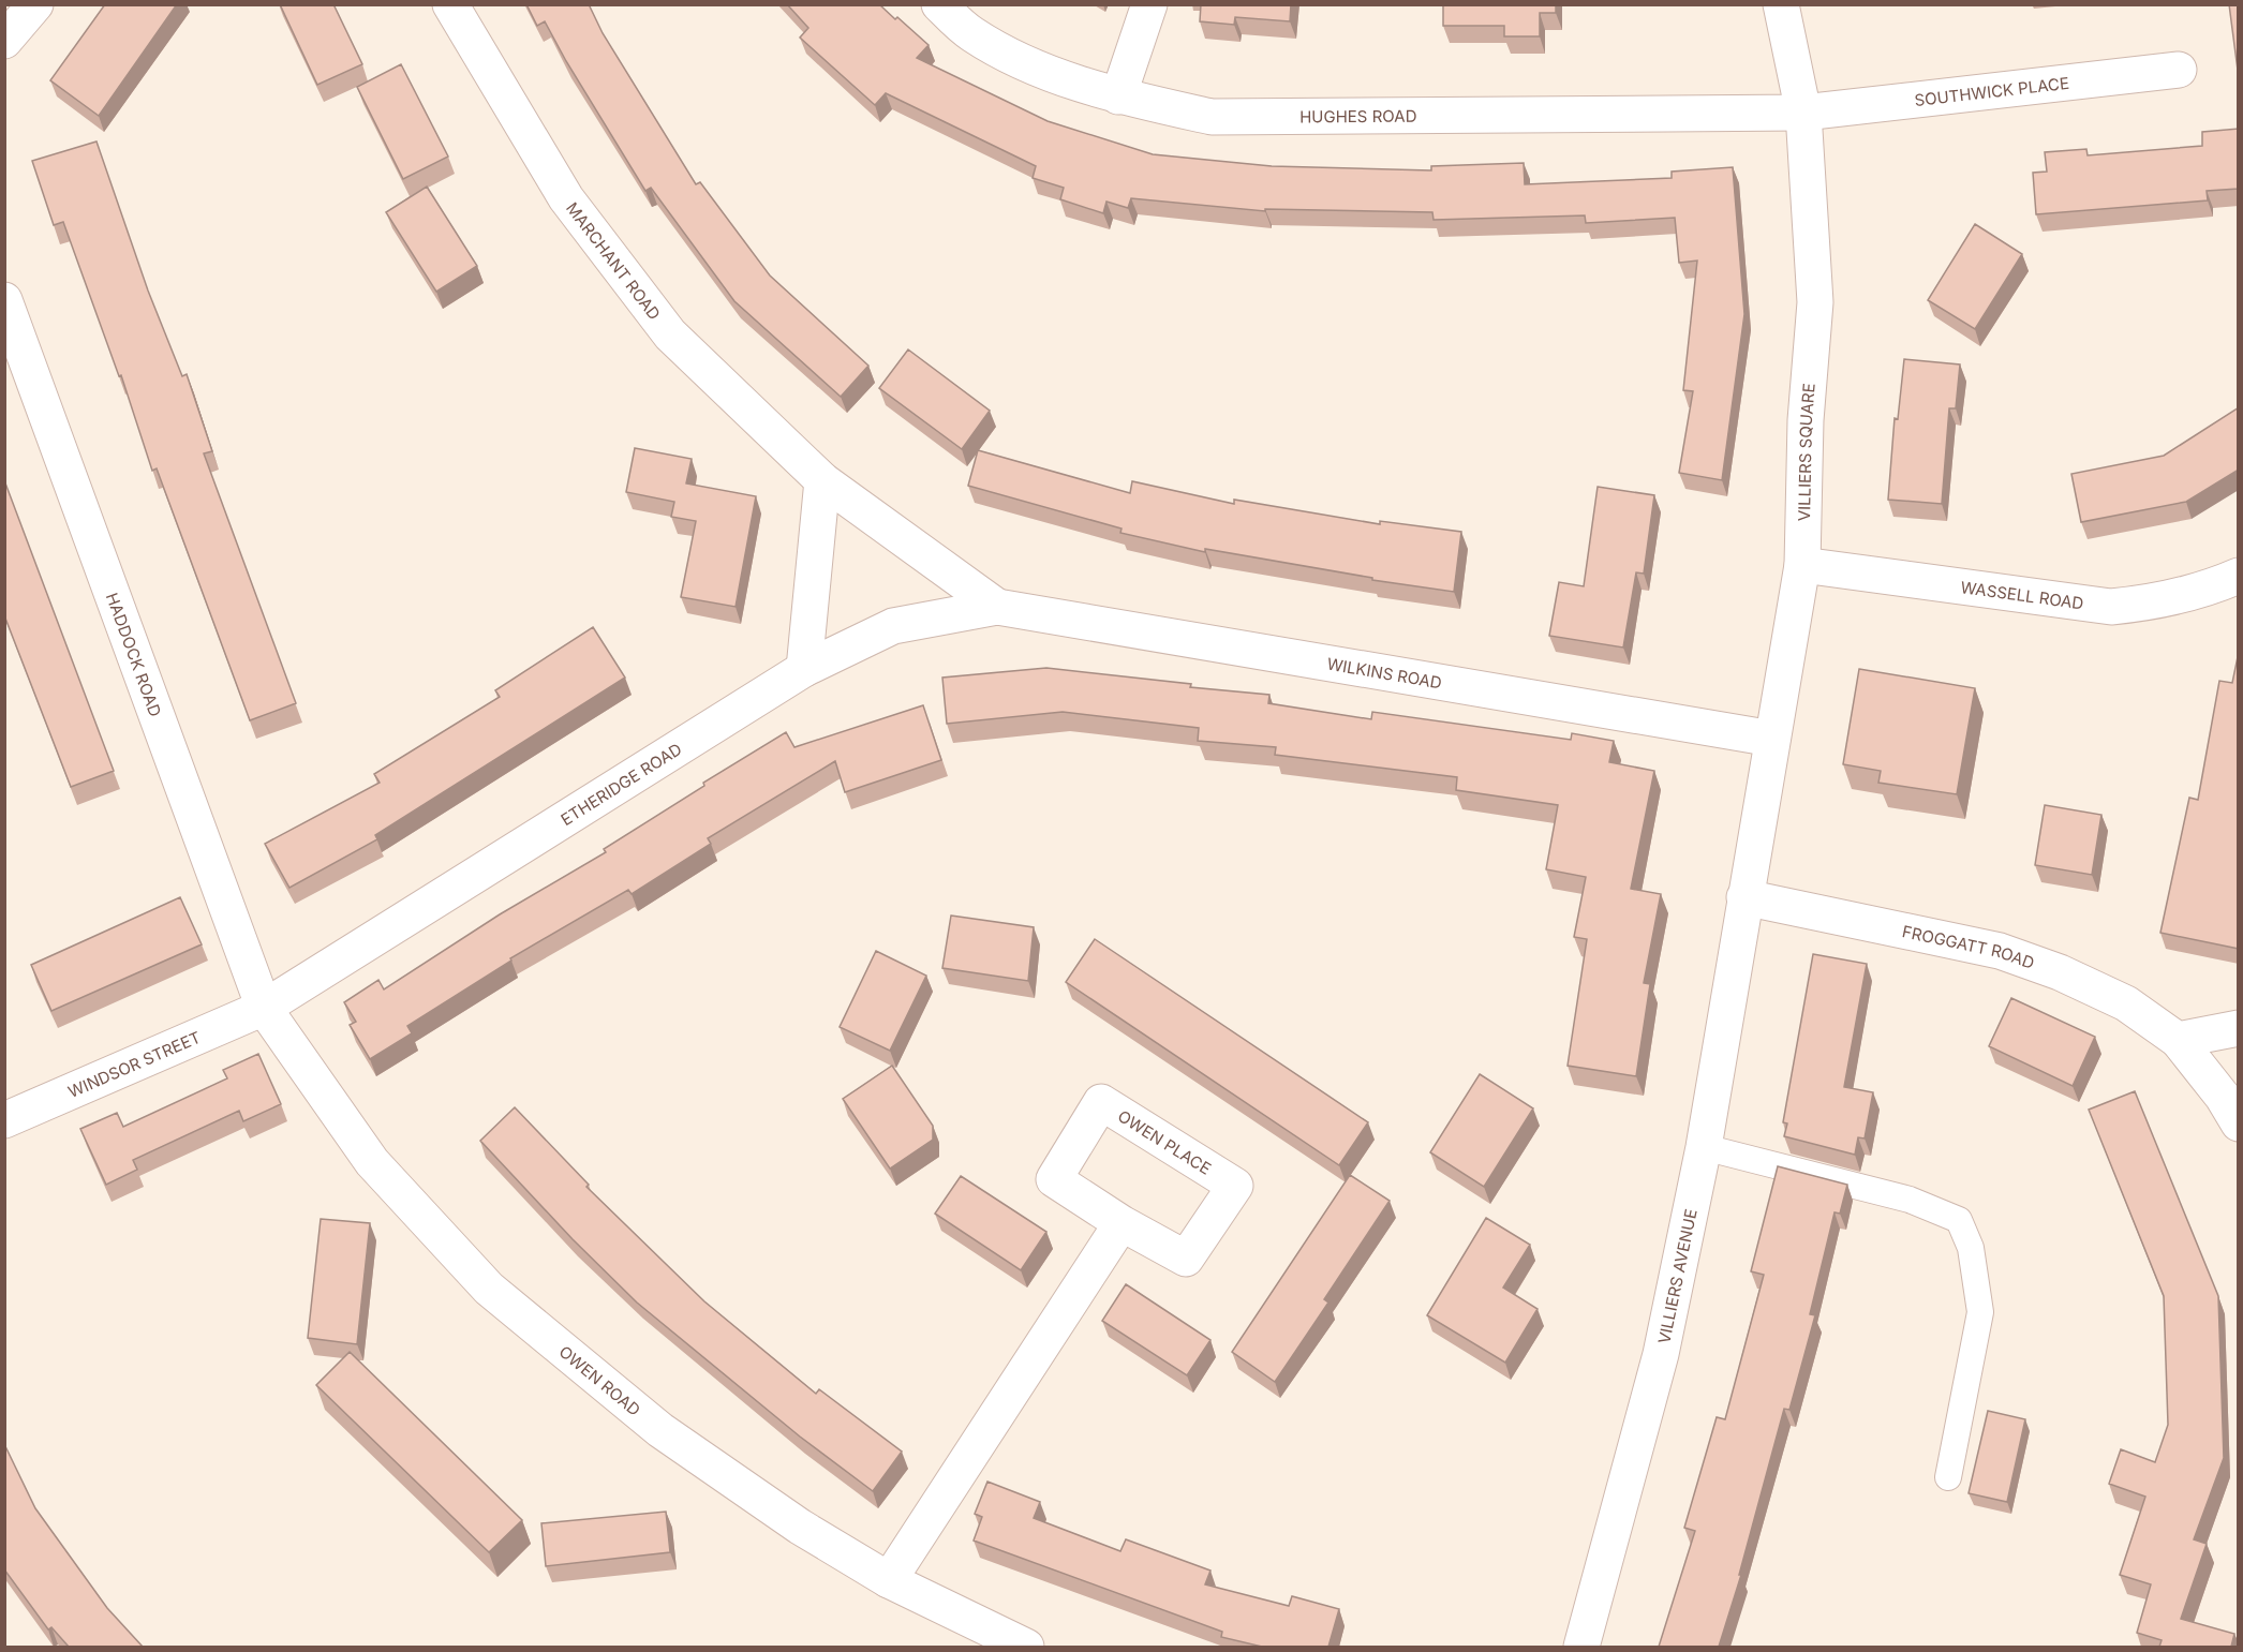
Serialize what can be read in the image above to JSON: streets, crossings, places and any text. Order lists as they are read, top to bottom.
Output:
{
  "streets": {
    "street": [
      "SOUTHWICK PLACE",
      "HUGHES ROAD",
      "MARCHANT ROAD",
      "VILLIERS SQUARE",
      "WASSELL ROAD",
      "HADDOCK ROAD",
      "WILKINS ROAD",
      "ETHERIDGE ROAD",
      "FROGGATT ROAD",
      "WINDSOR STREET",
      "OWEN PLACE",
      "VILLIERS AVENUE",
      "OWEN ROAD"
    ]
  },
  "crossings": [
    ["SOUTHWICK PLACE", "HUGHES ROAD"],
    ["SOUTHWICK PLACE", "VILLIERS SQUARE"],
    ["HUGHES ROAD", "VILLIERS SQUARE"],
    ["MARCHANT ROAD", "WILKINS ROAD"],
    ["MARCHANT ROAD", "ETHERIDGE ROAD"],
    ["VILLIERS SQUARE", "WASSELL ROAD"],
    ["VILLIERS SQUARE", "WILKINS ROAD"],
    ["VILLIERS SQUARE", "FROGGATT ROAD"],
    ["VILLIERS SQUARE", "VILLIERS AVENUE"],
    ["HADDOCK ROAD", "ETHERIDGE ROAD"],
    ["HADDOCK ROAD", "WINDSOR STREET"],
    ["HADDOCK ROAD", "OWEN ROAD"],
    ["WILKINS ROAD", "ETHERIDGE ROAD"],
    ["ETHERIDGE ROAD", "WINDSOR STREET"],
    ["ETHERIDGE ROAD", "OWEN ROAD"],
    ["FROGGATT ROAD", "VILLIERS AVENUE"],
    ["WINDSOR STREET", "OWEN ROAD"]
  ]
}
